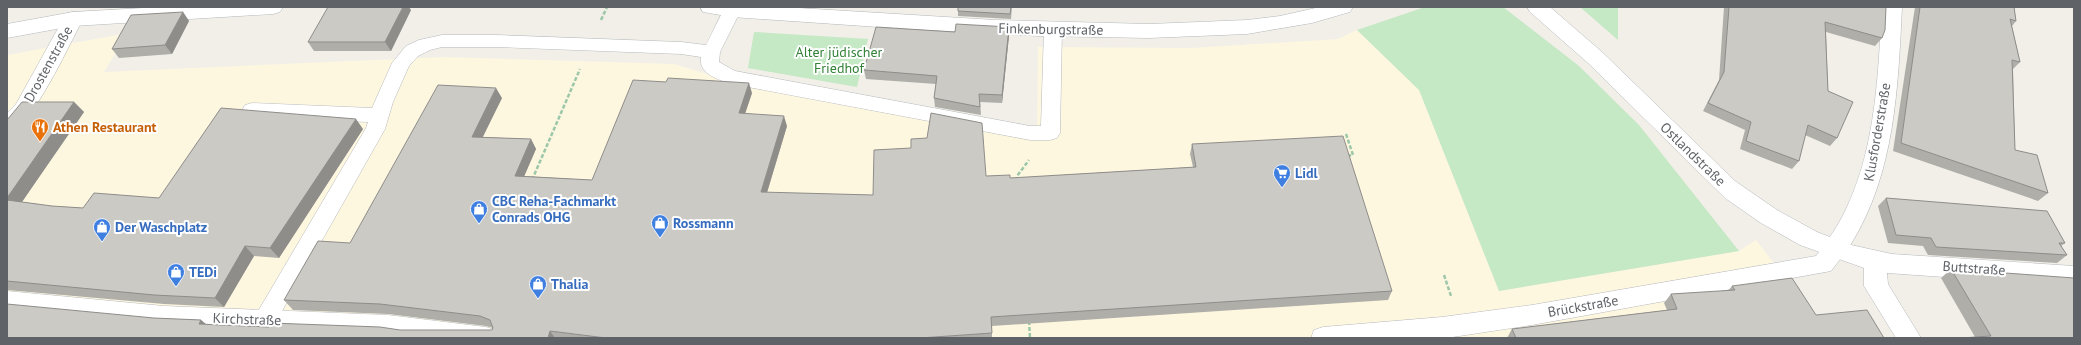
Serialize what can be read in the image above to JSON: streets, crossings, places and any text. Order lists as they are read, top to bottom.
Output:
{
  "streets": {
    "street": [
      "Finkenburgstraße",
      "Drostenstraße",
      "Klusforderstraße",
      "Ostlandstraße",
      "Buttstraße",
      "Brückstraße",
      "Kirchstraße"
    ]
  },
  "crossings": [
    ["Klusforderstraße", "Ostlandstraße"],
    ["Klusforderstraße", "Brückstraße"],
    ["Ostlandstraße", "Buttstraße"],
    ["Ostlandstraße", "Brückstraße"]
  ],
  "parks": ["Alter jüdischer Friedhof"],
  "places": {
    "restaurant": ["Athen Restaurant"],
    "supermarket": ["Lidl"],
    "shop": [
      "CBC Reha-Fachmarkt Conrads OHG",
      "Rossmann",
      "Der Waschplatz",
      "TEDi",
      "Thalia"
    ]
  }
}
